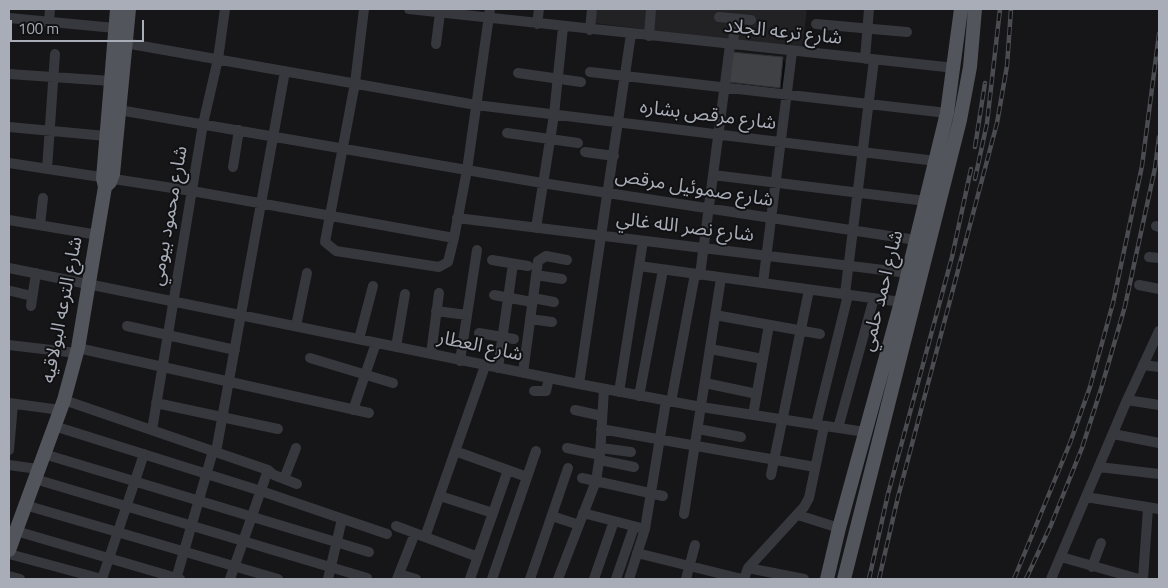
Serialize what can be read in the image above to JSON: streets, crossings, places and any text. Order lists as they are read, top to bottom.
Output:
{
  "streets": {
    "main road": ["شارع احمد حلمي", "شارع الترعه البولاقيه"],
    "street": [
      "شارع ترعه الجلاد",
      "شارع مرقص بشاره",
      "شارع صموئيل مرقص",
      "شارع محمود بيومي",
      "شارع نصر الله غالي",
      "شارع العطار"
    ]
  },
  "crossings": [
    ["شارع ترعه الجلاد", "شارع احمد حلمي"],
    ["شارع مرقص بشاره", "شارع محمود بيومي"],
    ["شارع مرقص بشاره", "شارع احمد حلمي"],
    ["شارع مرقص بشاره", "شارع الترعه البولاقيه"],
    ["شارع صموئيل مرقص", "شارع محمود بيومي"],
    ["شارع صموئيل مرقص", "شارع احمد حلمي"],
    ["شارع صموئيل مرقص", "شارع الترعه البولاقيه"],
    ["شارع محمود بيومي", "شارع العطار"],
    ["شارع نصر الله غالي", "شارع احمد حلمي"],
    ["شارع احمد حلمي", "شارع العطار"],
    ["شارع الترعه البولاقيه", "شارع العطار"]
  ],
  "scale_bar": "100 m"
}
